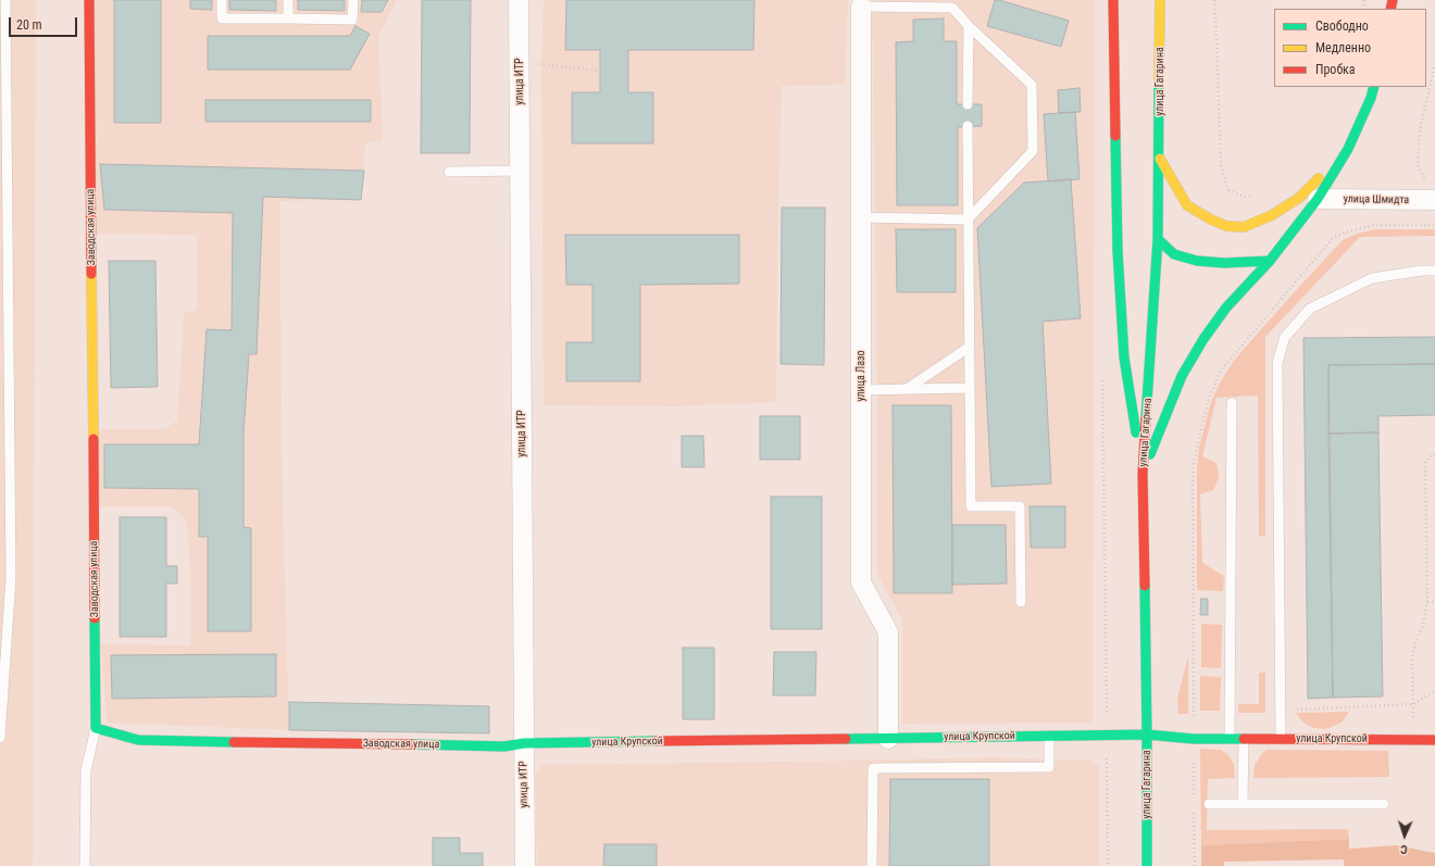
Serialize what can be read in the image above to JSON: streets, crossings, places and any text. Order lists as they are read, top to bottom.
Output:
{
  "streets": {
    "main road": ["улица Гагарина", "Заводская улица", "улица Крупской"],
    "street": ["улица ИТР", "улица Шмидта", "улица Лазо"]
  },
  "crossings": [
    ["улица ИТР", "Заводская улица"],
    ["улица ИТР", "улица Крупской"],
    ["улица Гагарина", "улица Крупской"],
    ["Заводская улица", "улица Крупской"],
    ["улица Лазо", "улица Крупской"]
  ],
  "legend": ["Свободно", "Медленно", "Пробка"],
  "scale_bar": "20 m",
  "north": "bottom"
}
